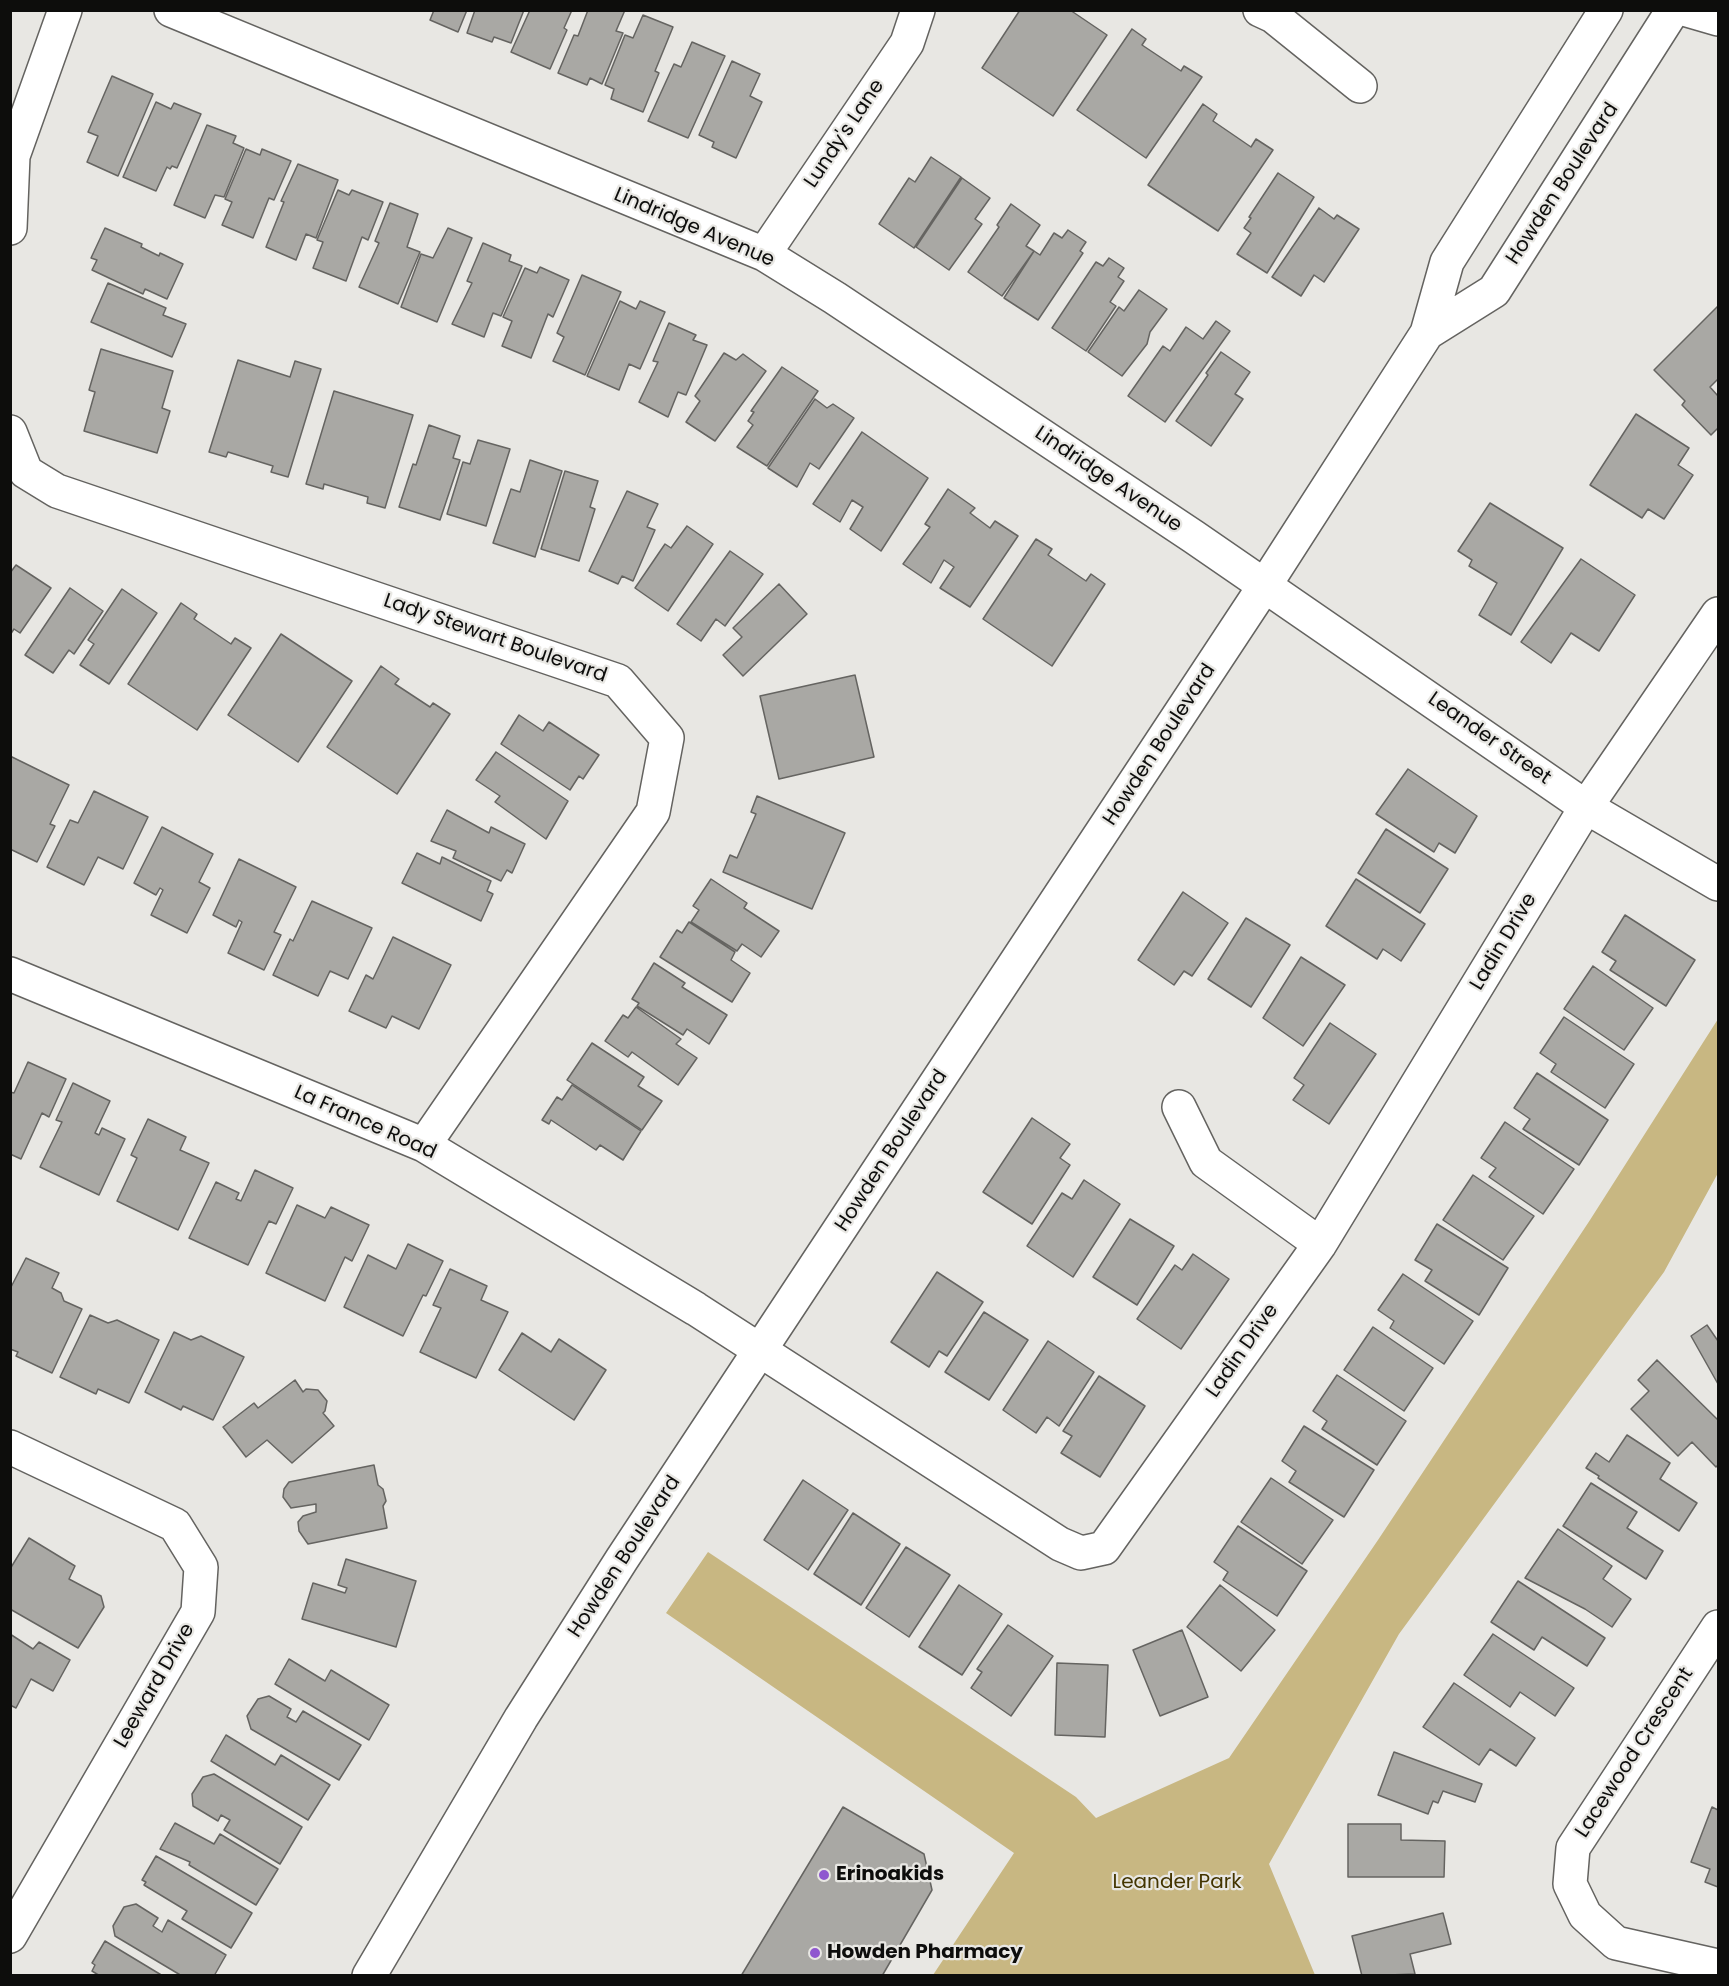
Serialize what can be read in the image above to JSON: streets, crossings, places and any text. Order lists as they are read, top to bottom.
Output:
{
  "streets": {
    "street": [
      "Lundy's Lane",
      "Howden Boulevard",
      "Lindridge Avenue",
      "Lady Stewart Boulevard",
      "Leander Street",
      "Ladin Drive",
      "La France Road",
      "Leeward Drive",
      "Lacewood Crescent"
    ]
  },
  "crossings": [
    ["Lundy's Lane", "Lindridge Avenue"],
    ["Howden Boulevard", "Lindridge Avenue"],
    ["Howden Boulevard", "Leander Street"],
    ["Howden Boulevard", "Ladin Drive"],
    ["Howden Boulevard", "La France Road"],
    ["Lindridge Avenue", "Leander Street"],
    ["Lady Stewart Boulevard", "La France Road"],
    ["Leander Street", "Ladin Drive"],
    ["Ladin Drive", "La France Road"]
  ],
  "parks": ["Leander Park"],
  "places": ["Erinoakids", "Howden Pharmacy"]
}
